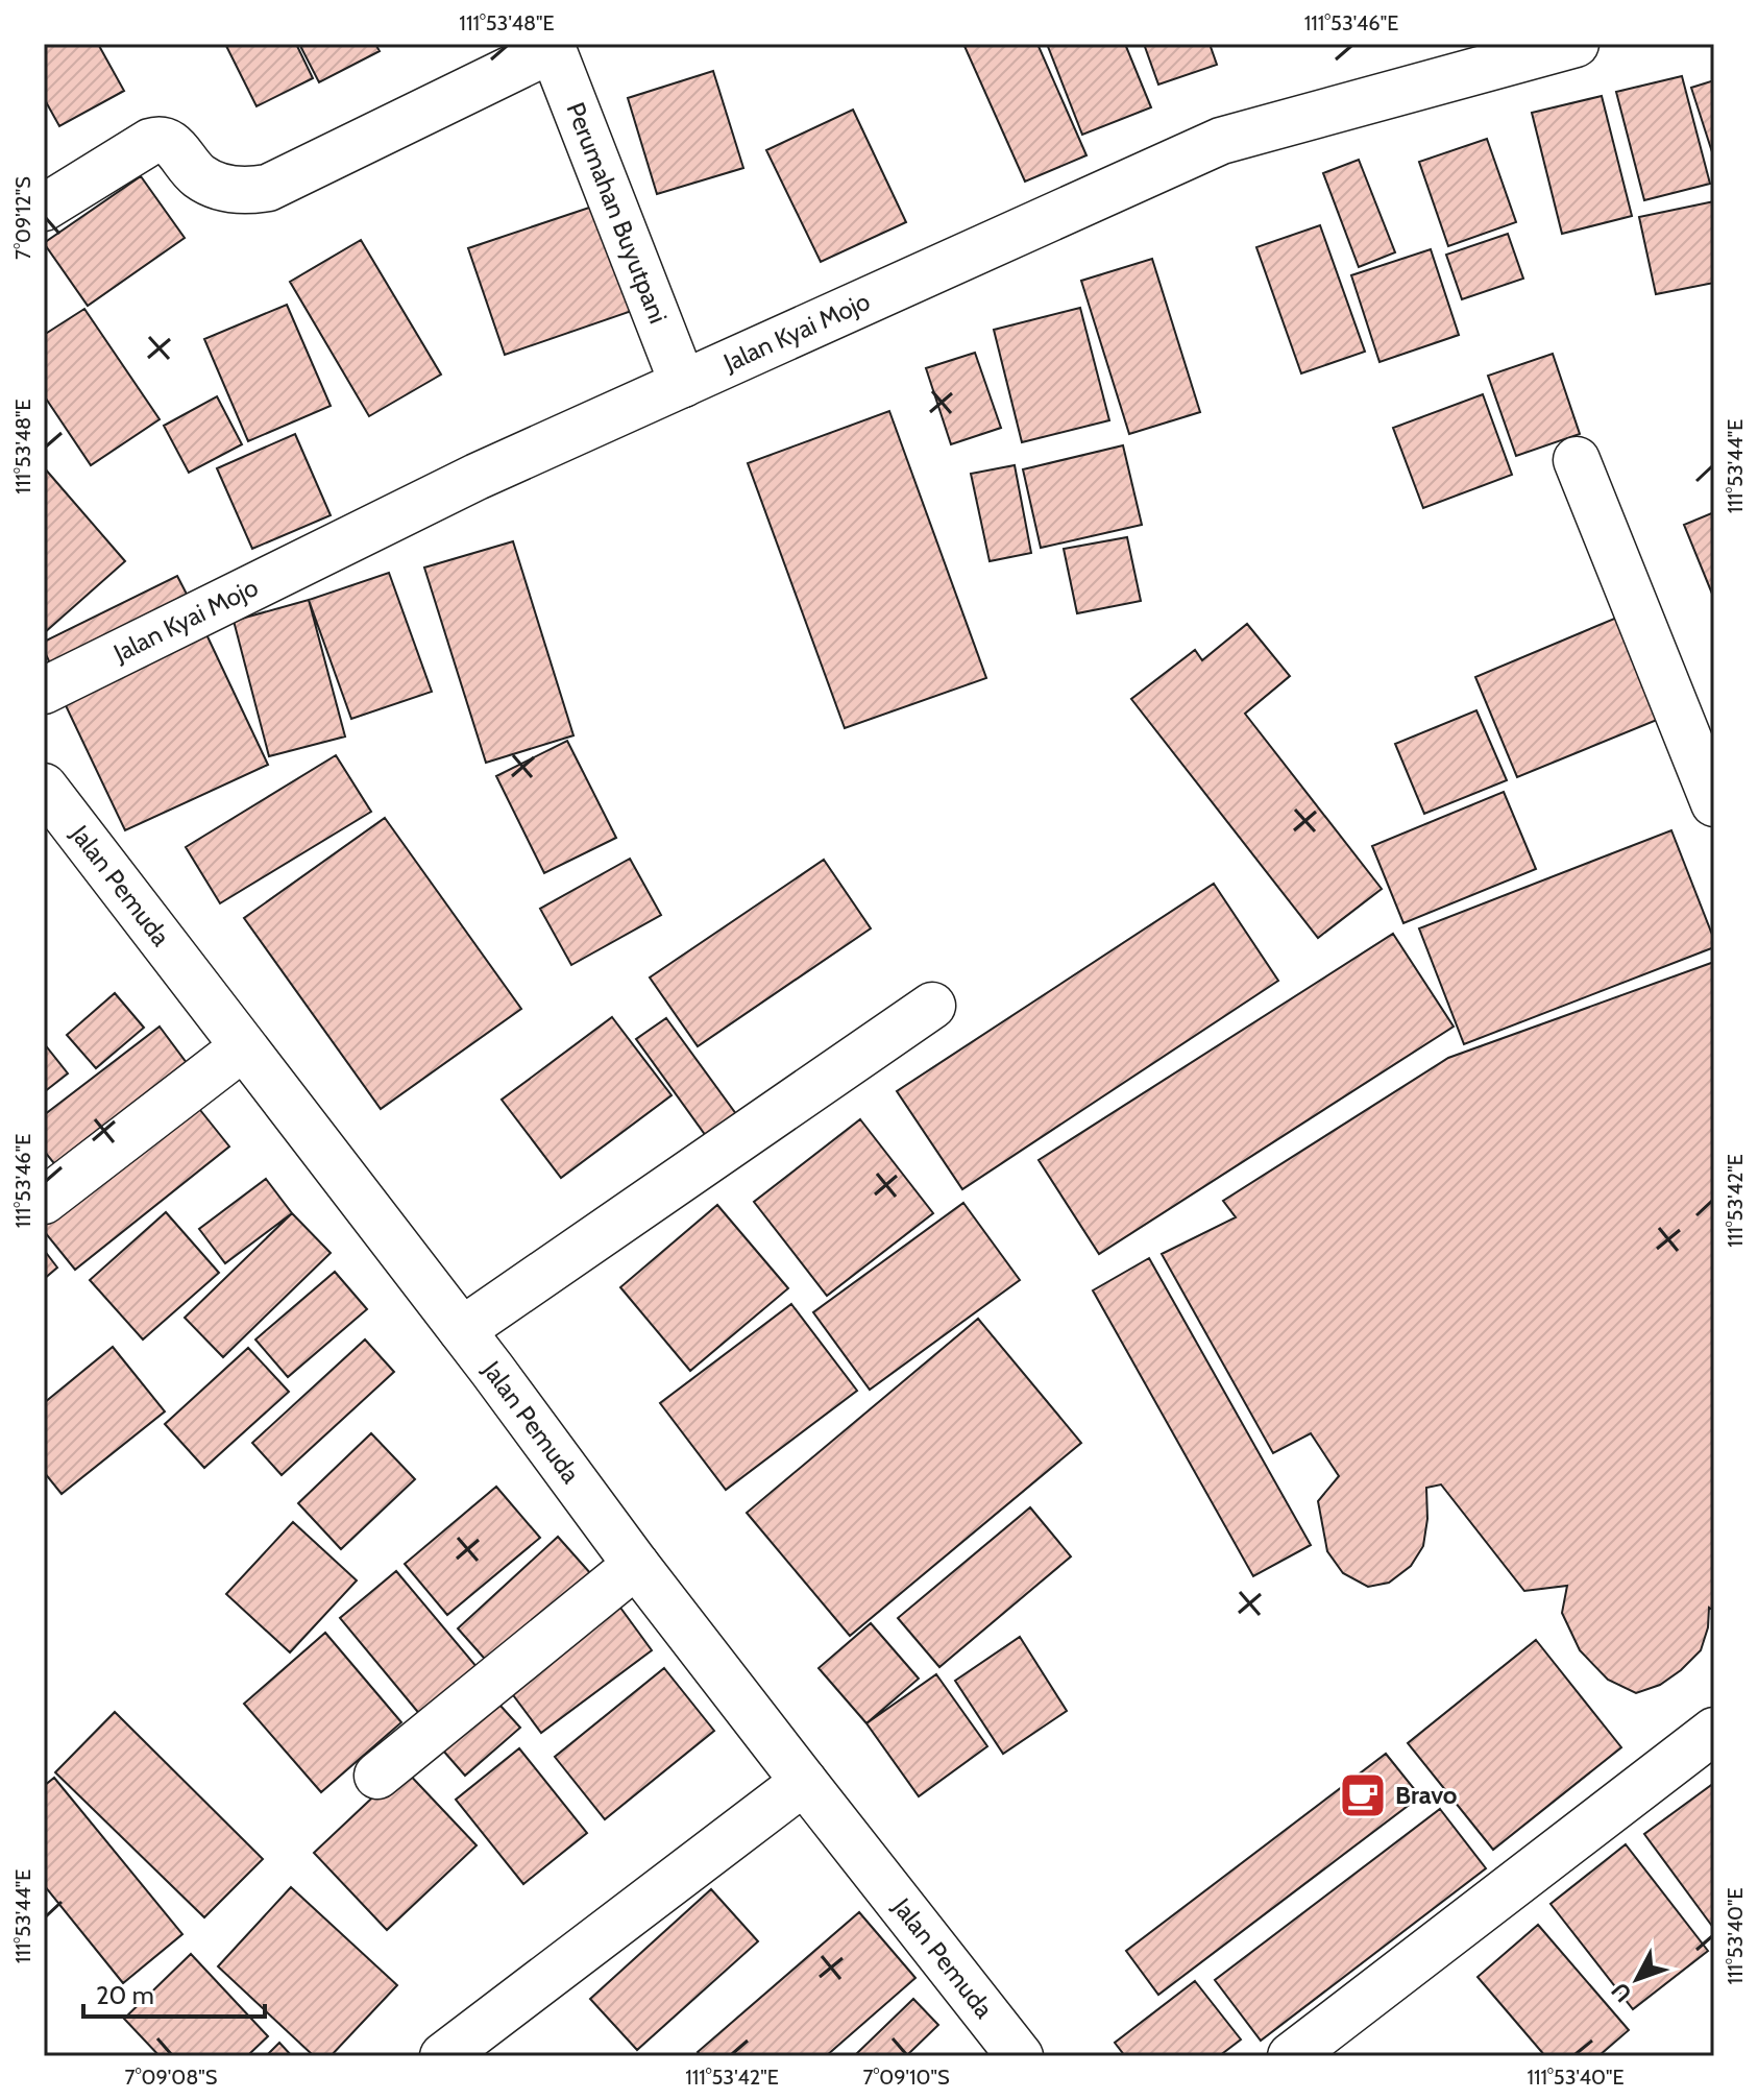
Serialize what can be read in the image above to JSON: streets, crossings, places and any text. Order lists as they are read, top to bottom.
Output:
{
  "streets": {
    "street": ["Perumahan Buyutpani", "Jalan Kyai Mojo", "Jalan Pemuda"]
  },
  "crossings": [
    ["Perumahan Buyutpani", "Jalan Kyai Mojo"]
  ],
  "places": {
    "cafe": ["Bravo"]
  },
  "scale_bar": "20 m",
  "north": "bottom left",
  "coordinates": [
    "111°53'48\"E",
    "111°53'46\"E",
    "7°09'12\"S",
    "111°53'44\"E",
    "111°53'42\"E",
    "111°53'40\"E",
    "7°09'08\"S",
    "7°09'10\"S"
  ]
}
